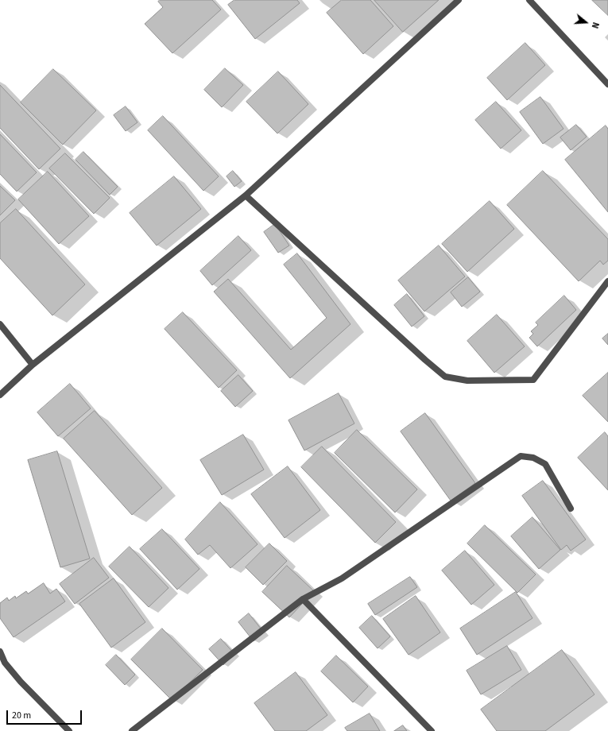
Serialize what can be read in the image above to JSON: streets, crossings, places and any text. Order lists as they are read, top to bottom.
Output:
{
  "scale_bar": "20 m",
  "north": "right"
}
